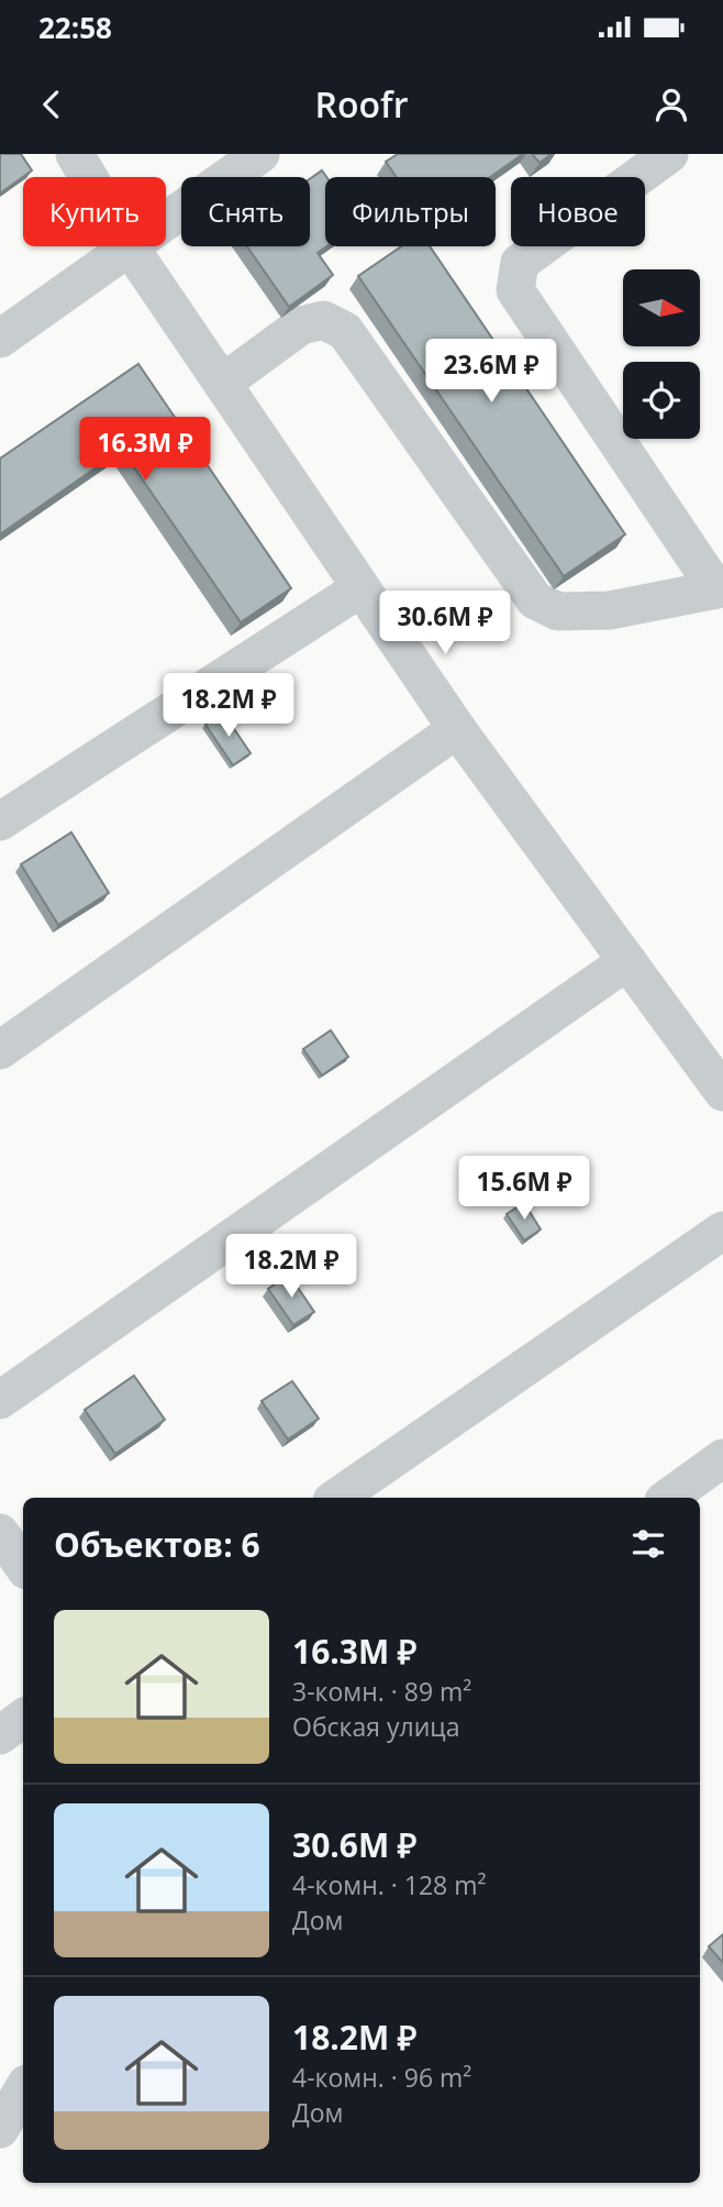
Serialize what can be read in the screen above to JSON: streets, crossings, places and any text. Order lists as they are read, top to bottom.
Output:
{
  "north": "right",
  "page": {
    "status": "22:58",
    "header": "Roofr",
    "chip": [
      "Купить",
      "Снять",
      "Фильтры",
      "Новое"
    ],
    "price": [
      "23.6M ₽",
      "16.3M ₽",
      "30.6M ₽",
      "18.2M ₽",
      "15.6M ₽",
      "18.2M ₽"
    ],
    "heading": "Объектов: 6",
    "list": [
      {
        "name": "16.3M ₽",
        "note": "3-комн. · 89 m² · Обская улица"
      },
      {
        "name": "30.6M ₽",
        "note": "4-комн. · 128 m² · Дом"
      },
      {
        "name": "18.2M ₽",
        "note": "4-комн. · 96 m² · Дом"
      }
    ]
  }
}
